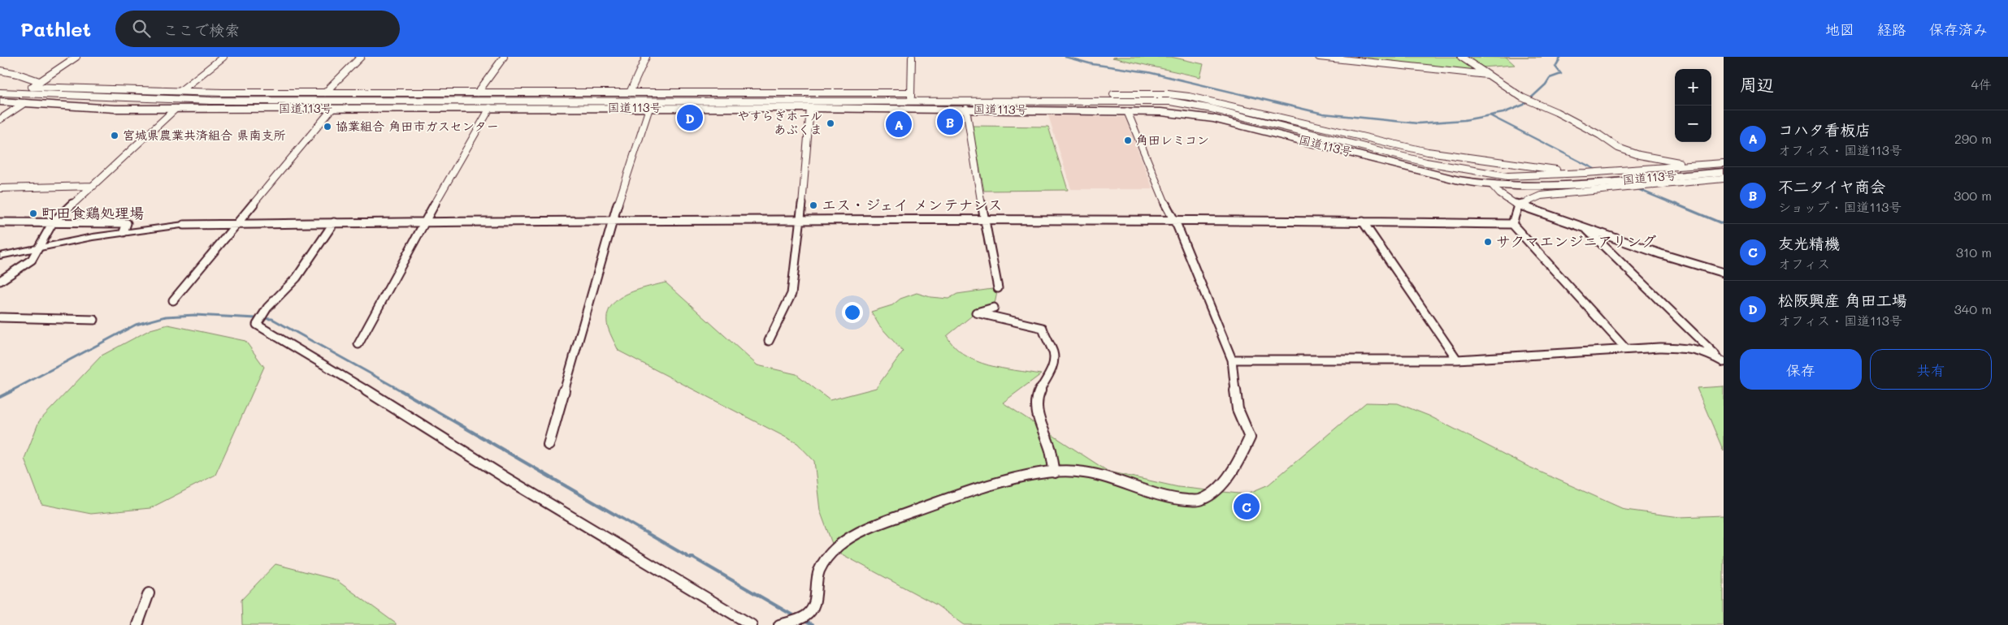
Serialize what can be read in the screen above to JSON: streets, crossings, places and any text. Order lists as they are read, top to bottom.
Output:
{
  "streets": {
    "highway": ["国道113号"]
  },
  "places": [
    "やすらぎホール あぶくま",
    "協業組合 角田市ガスセンター",
    "宮城県農業共済組合 県南支所",
    "角田レミコン",
    "エス・ジェイ メンテナンス",
    "町田食鶏処理場",
    "サクマエンジニアリング"
  ],
  "page": {
    "header": "Pathlet",
    "search": "ここで検索",
    "nav": ["地図", "経路", "保存済み"],
    "heading": ["周辺", "4件"],
    "map_buttons": ["+", "−"],
    "pins": [
      "D",
      "B",
      "A",
      "C"
    ],
    "list": [
      {
        "mark": "A",
        "name": "コハタ看板店",
        "note": "オフィス · 国道113号",
        "value": "290 m"
      },
      {
        "mark": "B",
        "name": "不二タイヤ商会",
        "note": "ショップ · 国道113号",
        "value": "300 m"
      },
      {
        "mark": "C",
        "name": "友光精機",
        "note": "オフィス",
        "value": "310 m"
      },
      {
        "mark": "D",
        "name": "松阪興産 角田工場",
        "note": "オフィス · 国道113号",
        "value": "340 m"
      }
    ],
    "buttons": ["保存", "共有"]
  }
}
